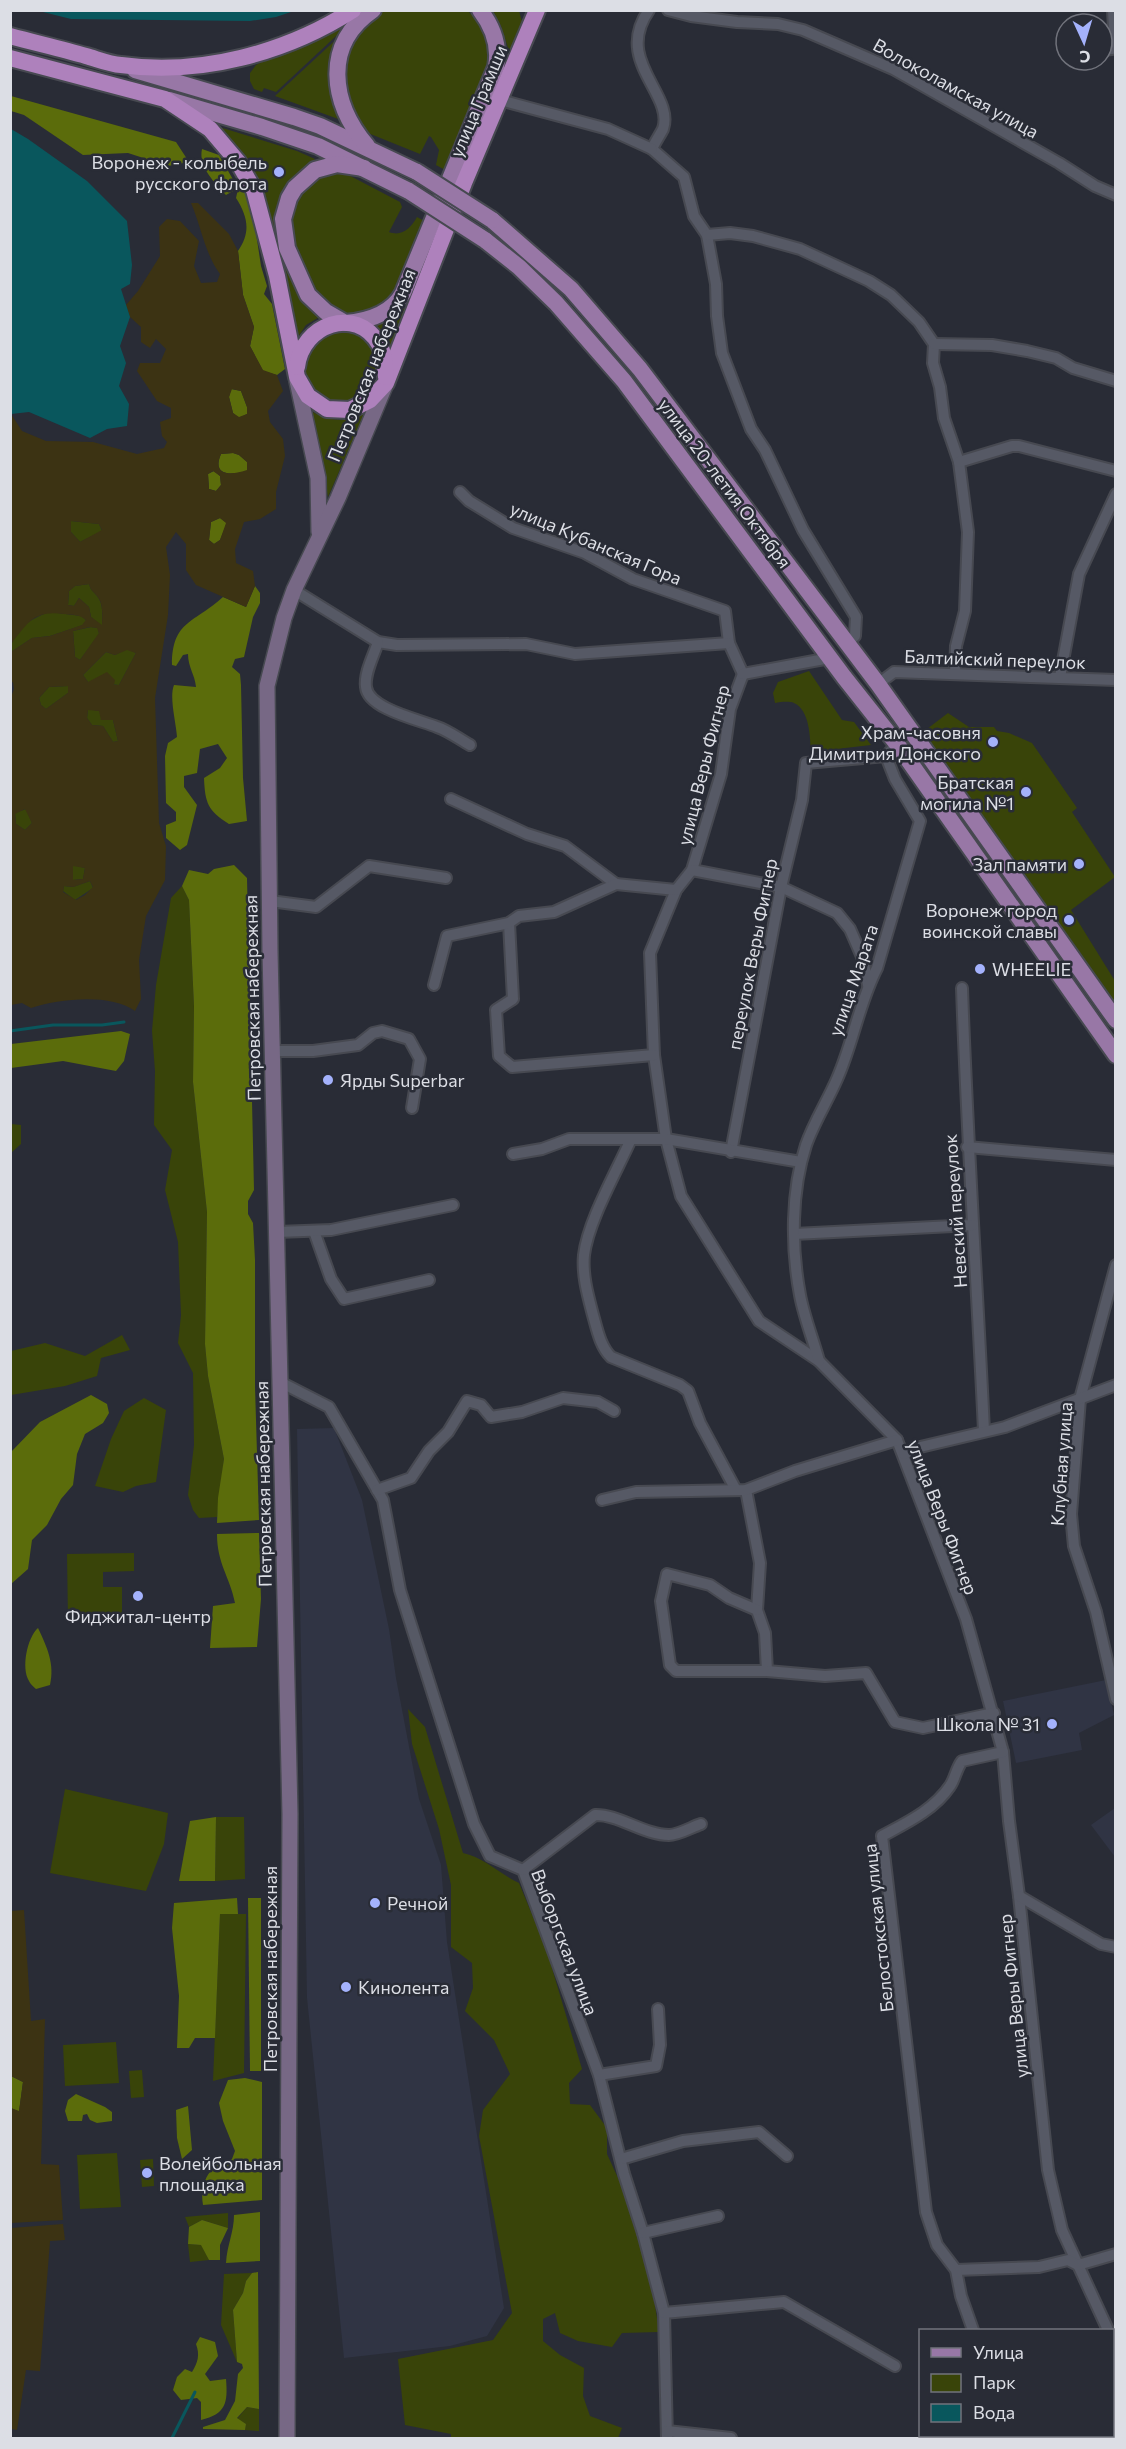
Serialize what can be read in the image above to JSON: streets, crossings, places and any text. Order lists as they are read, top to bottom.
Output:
{
  "streets": {
    "highway": ["улица Грамши", "Петровская набережная"],
    "main road": ["улица 20-летия Октября"],
    "street": [
      "Волоколамская улица",
      "улица Кубанская Гора",
      "Балтийский переулок",
      "улица Веры Фигнер",
      "переулок Веры Фигнер",
      "улица Марата",
      "Невский переулок",
      "Клубная улица",
      "Белостокская улица",
      "Выборгская улица"
    ]
  },
  "crossings": [
    ["улица Грамши", "Петровская набережная"],
    ["улица Грамши", "улица 20-летия Октября"],
    ["Петровская набережная", "Выборгская улица"],
    ["улица 20-летия Октября", "Балтийский переулок"],
    ["улица 20-летия Октября", "улица Веры Фигнер"],
    ["улица 20-летия Октября", "переулок Веры Фигнер"],
    ["улица 20-летия Октября", "улица Марата"],
    ["улица Веры Фигнер", "улица Марата"],
    ["улица Веры Фигнер", "Белостокская улица"],
    ["переулок Веры Фигнер", "улица Марата"]
  ],
  "places": [
    "Воронеж - колыбель русского флота",
    "Храм-часовня Димитрия Донского",
    "Братская могила №1",
    "Зал памяти",
    "Воронеж город воинской славы",
    "WHEELIE",
    "Ярды Superbar",
    "Фиджитал-центр",
    "Школа № 31",
    "Речной",
    "Кинолента",
    "Волейбольная площадка"
  ],
  "legend": ["Улица", "Парк", "Вода"],
  "north": "bottom"
}
